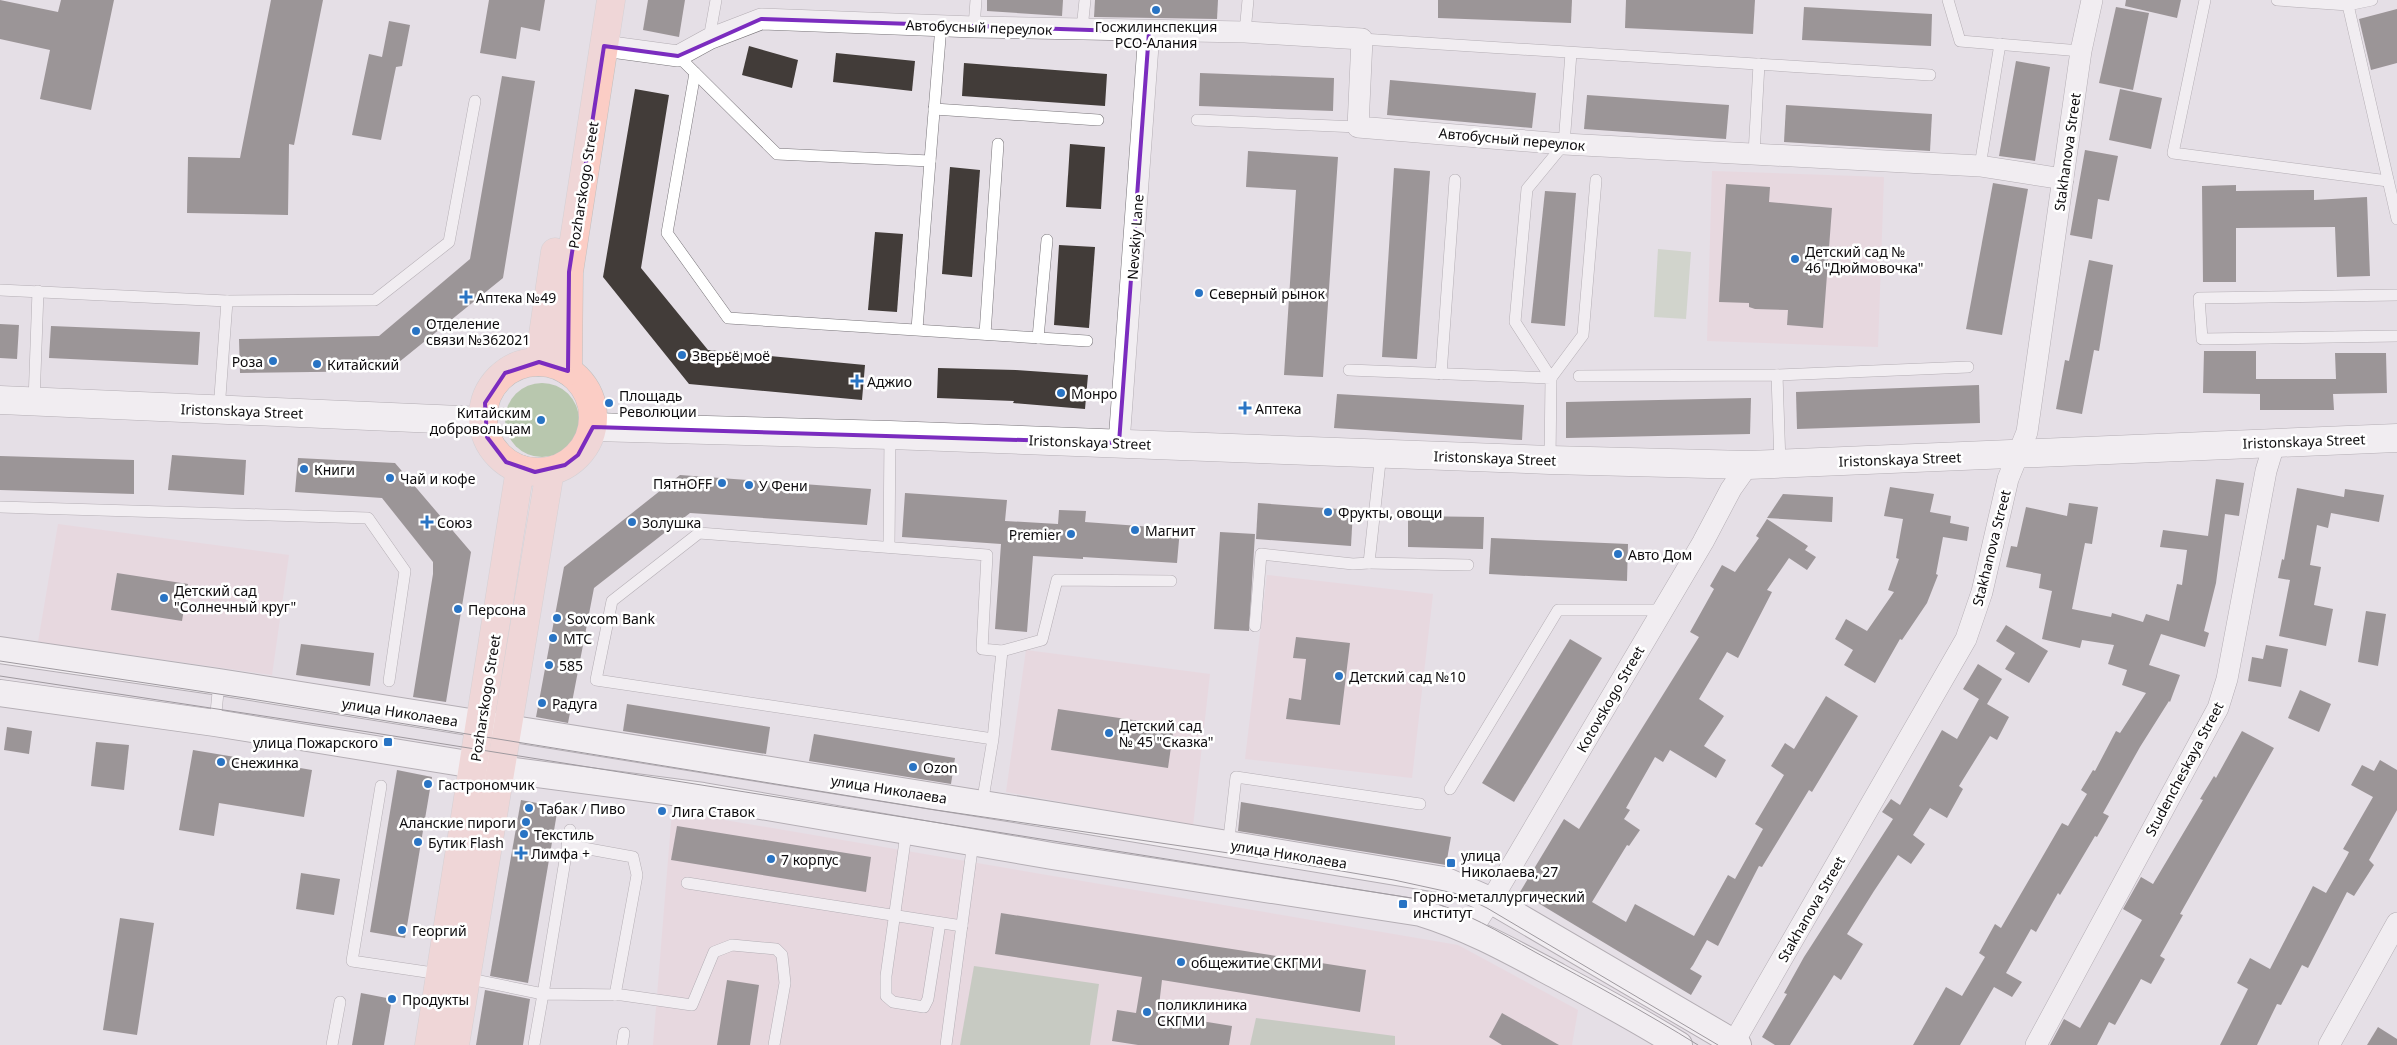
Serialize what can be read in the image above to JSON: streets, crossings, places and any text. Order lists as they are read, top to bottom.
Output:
{
  "streets": {
    "main road": ["Pozharskogo Street", "Iristonskaya Street"],
    "street": [
      "Автобусный переулок",
      "Stakhanova Street",
      "Nevskiy Lane",
      "Kotovskogo Street",
      "улица Николаева",
      "Studencheskaya Street"
    ]
  },
  "crossings": [
    ["Автобусный переулок", "Stakhanova Street"],
    ["Автобусный переулок", "Nevskiy Lane"],
    ["Stakhanova Street", "Iristonskaya Street"],
    ["Stakhanova Street", "улица Николаева"],
    ["Pozharskogo Street", "Iristonskaya Street"],
    ["Pozharskogo Street", "улица Николаева"],
    ["Nevskiy Lane", "Iristonskaya Street"],
    ["Iristonskaya Street", "Kotovskogo Street"],
    ["Iristonskaya Street", "Studencheskaya Street"],
    ["Kotovskogo Street", "улица Николаева"]
  ],
  "places": {
    "other": [
      "Госжилинспекция РСО-Алания",
      "Детский сад № 46 \"Дюймовочка\"",
      "Северный рынок",
      "Отделение связи №362021",
      "Зверьё моё",
      "Роза",
      "Китайский",
      "Монро",
      "Площадь Революции",
      "Китайским добровольцам",
      "Книги",
      "Чай и кофе",
      "ПятнOFF",
      "У Фени",
      "Фрукты, овощи",
      "Золушка",
      "Магнит",
      "Premier",
      "Авто Дом",
      "Детский сад \"Солнечный круг\"",
      "Персона",
      "Sovcom Bank",
      "МТС",
      "585",
      "Детский сад №10",
      "Радуга",
      "Детский сад № 45 \"Сказка\"",
      "Снежинка",
      "Ozon",
      "Гастрономчик",
      "Табак / Пиво",
      "Лига Ставок",
      "Аланские пироги",
      "Текстиль",
      "Бутик Flash",
      "7 корпус",
      "Георгий",
      "общежитие СКГМИ",
      "Продукты",
      "поликлиника СКГМИ"
    ],
    "health": [
      "Аптека №49",
      "Аджио",
      "Аптека",
      "Союз",
      "Лимфа +"
    ],
    "transit": ["улица Пожарского", "улица Николаева, 27", "Горно-металлургический институт"]
  }
}
